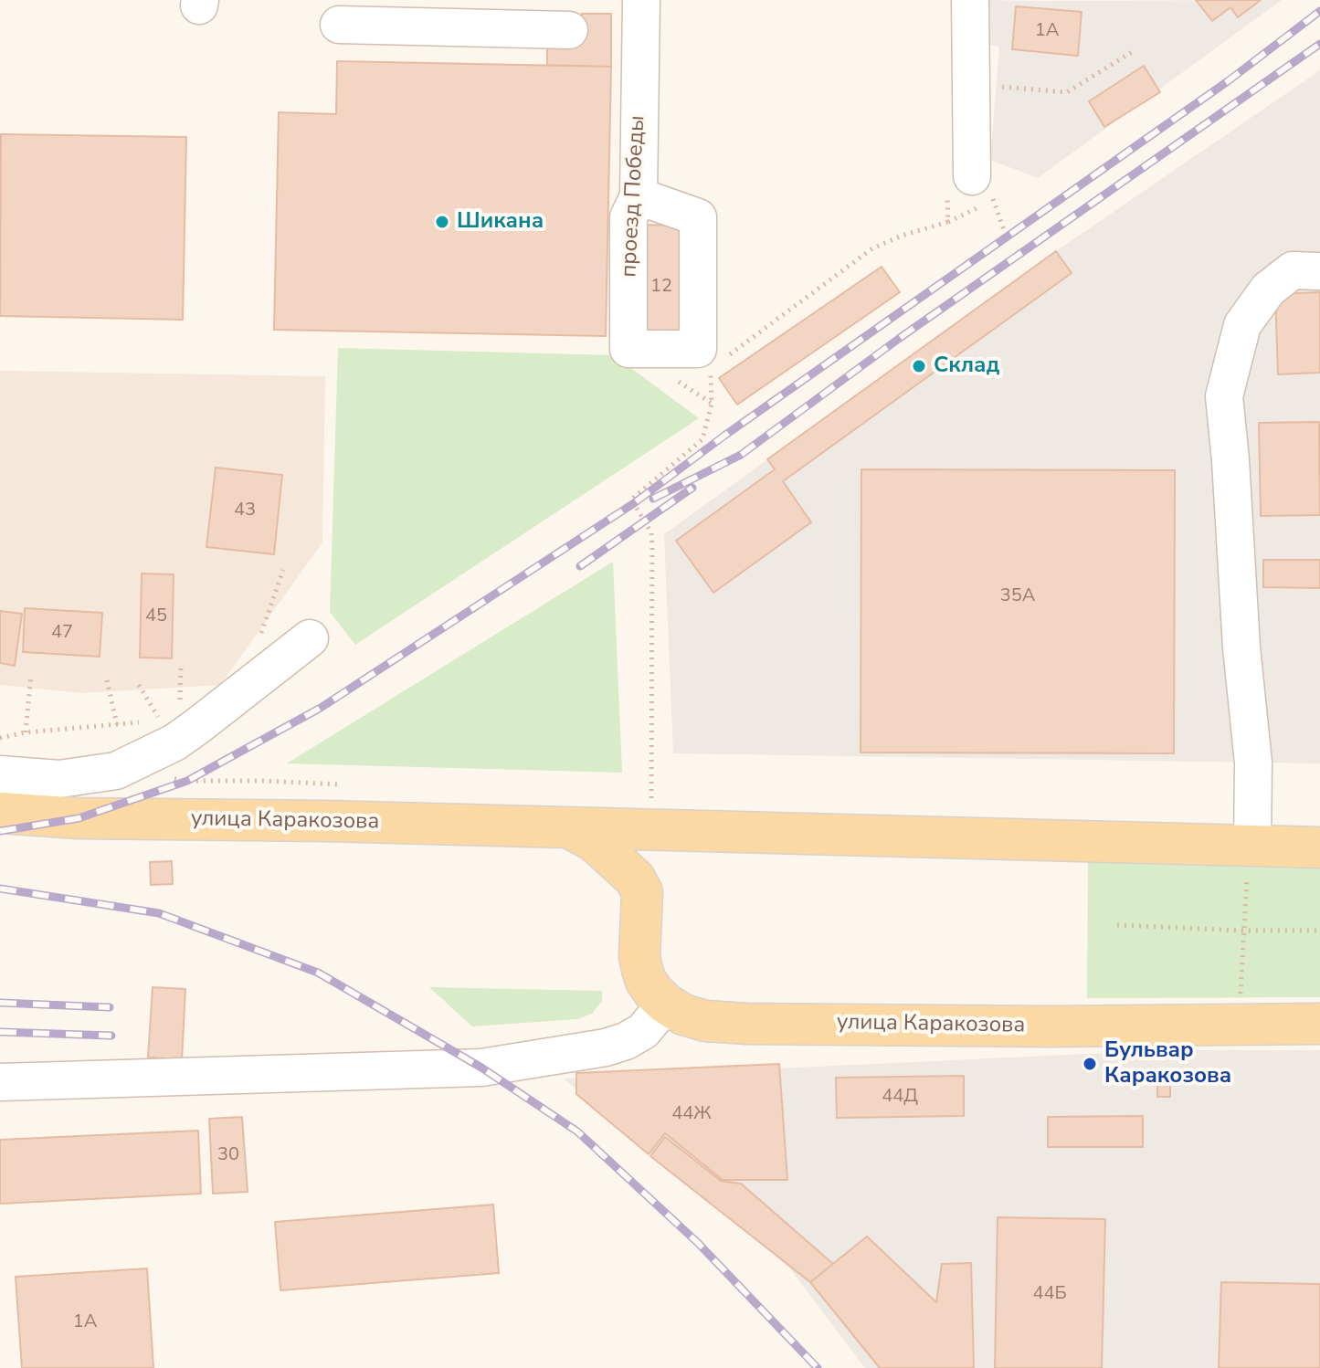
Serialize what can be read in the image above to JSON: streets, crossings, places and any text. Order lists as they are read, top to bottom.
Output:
{
  "streets": {
    "main road": ["улица Каракозова"],
    "lane": ["проезд Победы"]
  },
  "places": ["Шикана", "Склад", "Бульвар Каракозова"],
  "house_numbers": [
    "1А",
    "12",
    "43",
    "35А",
    "45",
    "47",
    "44Д",
    "44Ж",
    "30",
    "44Б",
    "1А"
  ]
}
